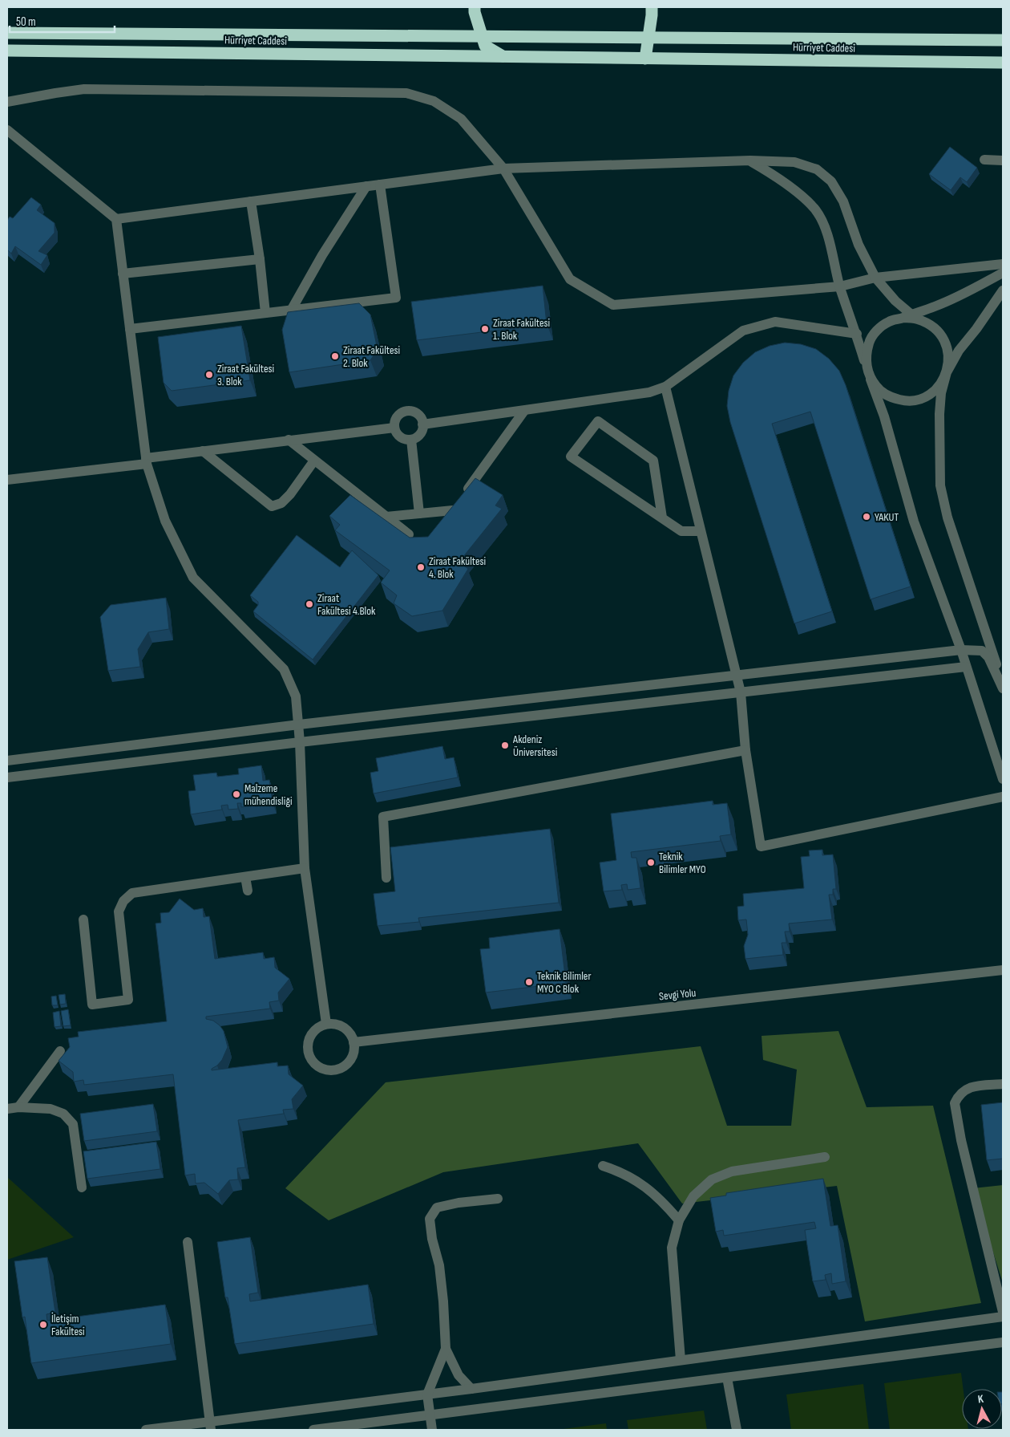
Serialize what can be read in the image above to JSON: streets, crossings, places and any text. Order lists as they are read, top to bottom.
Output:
{
  "streets": {
    "highway": ["Hürriyet Caddesi"],
    "street": ["Sevgi Yolu"]
  },
  "places": [
    "Ziraat Fakültesi 1. Blok",
    "Ziraat Fakültesi 2. Blok",
    "Ziraat Fakültesi 3. Blok",
    "YAKUT",
    "Ziraat Fakültesi 4. Blok",
    "Ziraat Fakültesi 4.Blok",
    "Akdeniz Üniversitesi",
    "Malzeme mühendisliği",
    "Teknik Bilimler MYO",
    "Teknik Bilimler MYO C Blok",
    "İletişim Fakültesi"
  ],
  "scale_bar": "50 m",
  "north": "top"
}
